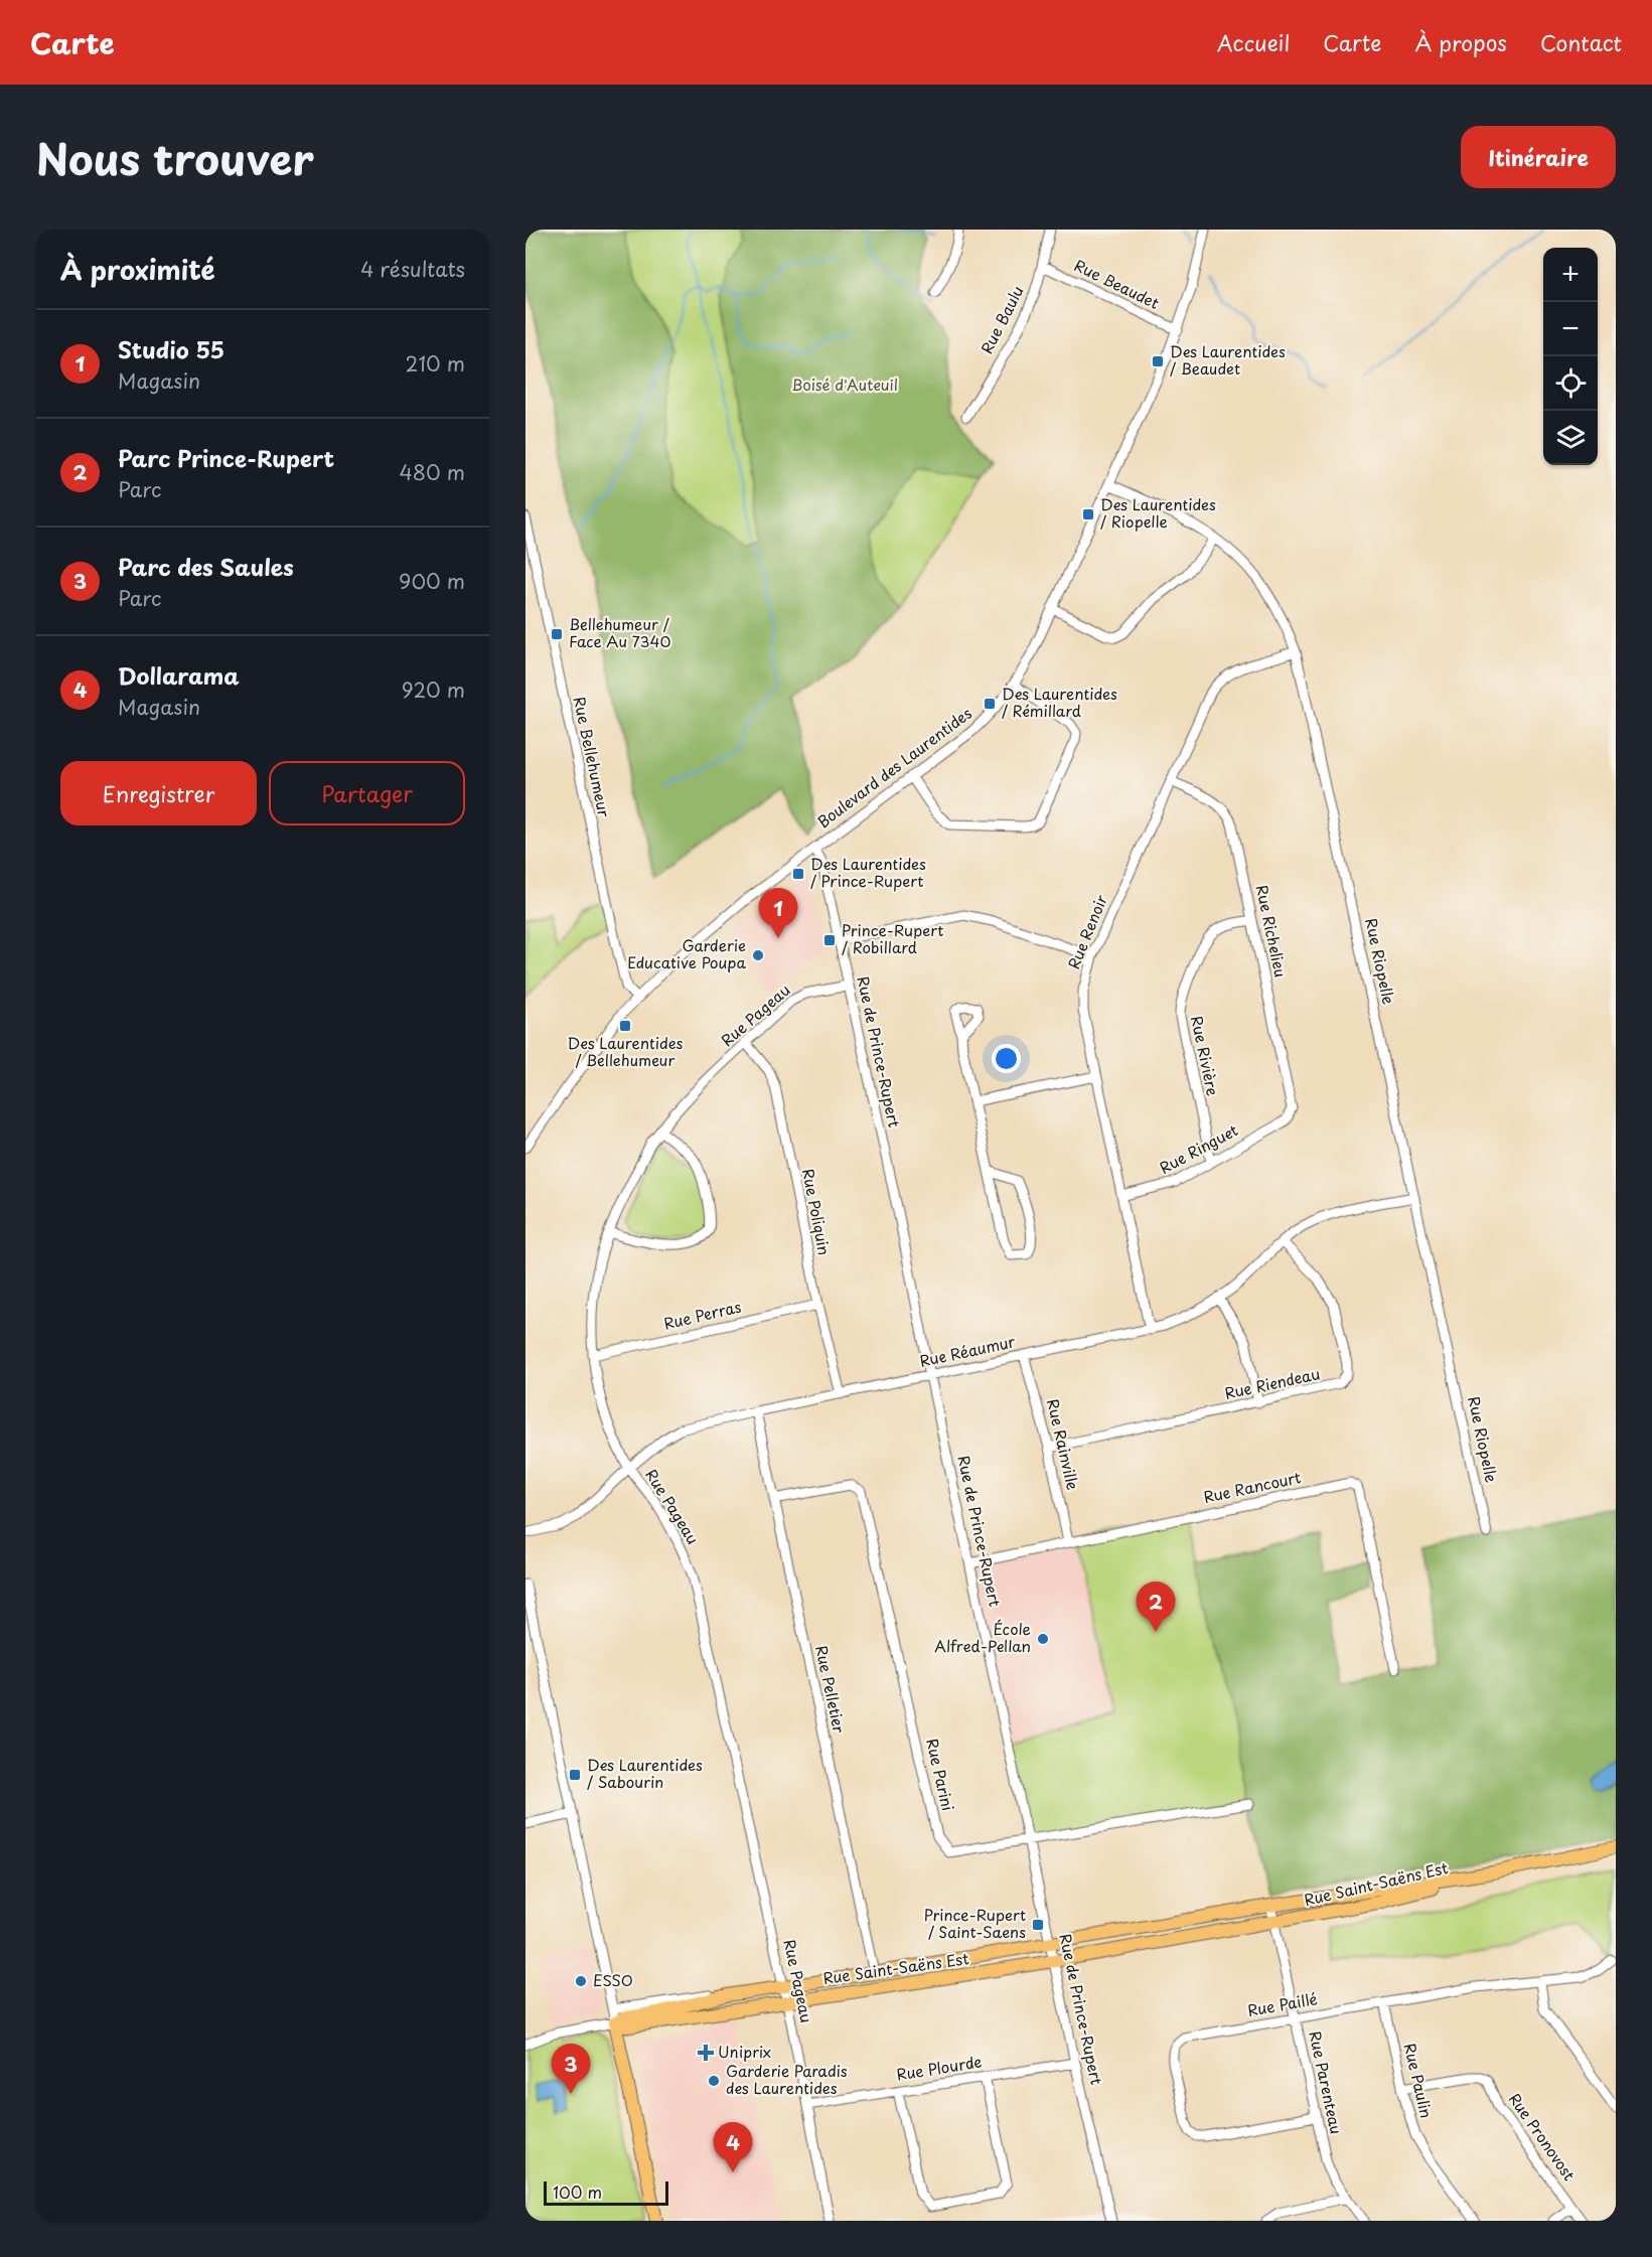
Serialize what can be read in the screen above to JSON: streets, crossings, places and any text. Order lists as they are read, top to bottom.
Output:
{
  "streets": {
    "main road": ["Rue Saint-Saëns Est"],
    "street": [
      "Rue Beaudet",
      "Rue Baulu",
      "Rue Bellehumeur",
      "Boulevard des Laurentides",
      "Rue Richelieu",
      "Rue Renoir",
      "Rue Riopelle",
      "Rue Pageau",
      "Rue de Prince-Rupert",
      "Rue Rivière",
      "Rue Ringuet",
      "Rue Poliquin",
      "Rue Perras",
      "Rue Réaumur",
      "Rue Riendeau",
      "Rue Rainville",
      "Rue Rancourt",
      "Rue Pelletier",
      "Rue Parini",
      "Rue Paillé",
      "Rue Plourde",
      "Rue Paulin",
      "Rue Parenteau",
      "Rue Pronovost"
    ]
  },
  "crossings": [
    ["Rue Beaudet", "Rue Baulu"],
    ["Rue Beaudet", "Boulevard des Laurentides"],
    ["Rue Bellehumeur", "Boulevard des Laurentides"],
    ["Boulevard des Laurentides", "Rue Riopelle"],
    ["Boulevard des Laurentides", "Rue de Prince-Rupert"],
    ["Rue Richelieu", "Rue Renoir"],
    ["Rue Richelieu", "Rue Rivière"],
    ["Rue Richelieu", "Rue Ringuet"],
    ["Rue Renoir", "Rue Riopelle"],
    ["Rue Renoir", "Rue Ringuet"],
    ["Rue Renoir", "Rue Réaumur"],
    ["Rue Riopelle", "Rue Réaumur"],
    ["Rue Pageau", "Rue de Prince-Rupert"],
    ["Rue Pageau", "Rue Poliquin"],
    ["Rue Pageau", "Rue Perras"],
    ["Rue Pageau", "Rue Réaumur"],
    ["Rue Pageau", "Rue Saint-Saëns Est"],
    ["Rue Pageau", "Rue Plourde"],
    ["Rue de Prince-Rupert", "Rue Réaumur"],
    ["Rue de Prince-Rupert", "Rue Rancourt"],
    ["Rue de Prince-Rupert", "Rue Parini"],
    ["Rue de Prince-Rupert", "Rue Saint-Saëns Est"],
    ["Rue de Prince-Rupert", "Rue Plourde"],
    ["Rue Rivière", "Rue Ringuet"],
    ["Rue Poliquin", "Rue Perras"],
    ["Rue Poliquin", "Rue Réaumur"],
    ["Rue Réaumur", "Rue Riendeau"],
    ["Rue Réaumur", "Rue Rainville"],
    ["Rue Réaumur", "Rue Pelletier"],
    ["Rue Riendeau", "Rue Rainville"],
    ["Rue Rainville", "Rue Rancourt"],
    ["Rue Pelletier", "Rue Parini"],
    ["Rue Pelletier", "Rue Saint-Saëns Est"],
    ["Rue Saint-Saëns Est", "Rue Parenteau"],
    ["Rue Paillé", "Rue Paulin"],
    ["Rue Paillé", "Rue Parenteau"],
    ["Rue Paulin", "Rue Pronovost"]
  ],
  "parks": ["Boisé d'Auteuil"],
  "places": {
    "transit": [
      "Des Laurentides / Beaudet",
      "Des Laurentides / Riopelle",
      "Bellehumeur / Face Au 7340",
      "Des Laurentides / Rémillard",
      "Des Laurentides / Prince-Rupert",
      "Prince-Rupert / Robillard",
      "Des Laurentides / Bellehumeur",
      "Des Laurentides / Sabourin",
      "Prince-Rupert / Saint-Saens"
    ],
    "other": [
      "Garderie Educative Poupa",
      "École Alfred-Pellan",
      "ESSO",
      "Garderie Paradis des Laurentides"
    ],
    "health": ["Uniprix"]
  },
  "scale_bar": "100 m",
  "page": {
    "header": "Carte",
    "nav": [
      "Accueil",
      "Carte",
      "À propos",
      "Contact"
    ],
    "title": "Nous trouver",
    "buttons": [
      "Itinéraire",
      ["Enregistrer", "Partager"]
    ],
    "heading": ["À proximité", "4 résultats"],
    "map_buttons": ["+", "−"],
    "list": [
      {
        "mark": "1",
        "name": "Studio 55",
        "note": "Magasin",
        "value": "210 m"
      },
      {
        "mark": "2",
        "name": "Parc Prince-Rupert",
        "note": "Parc",
        "value": "480 m"
      },
      {
        "mark": "3",
        "name": "Parc des Saules",
        "note": "Parc",
        "value": "900 m"
      },
      {
        "mark": "4",
        "name": "Dollarama",
        "note": "Magasin",
        "value": "920 m"
      }
    ],
    "pins": [
      "1",
      "2",
      "3",
      "4"
    ],
    "scale": "100 m"
  }
}
